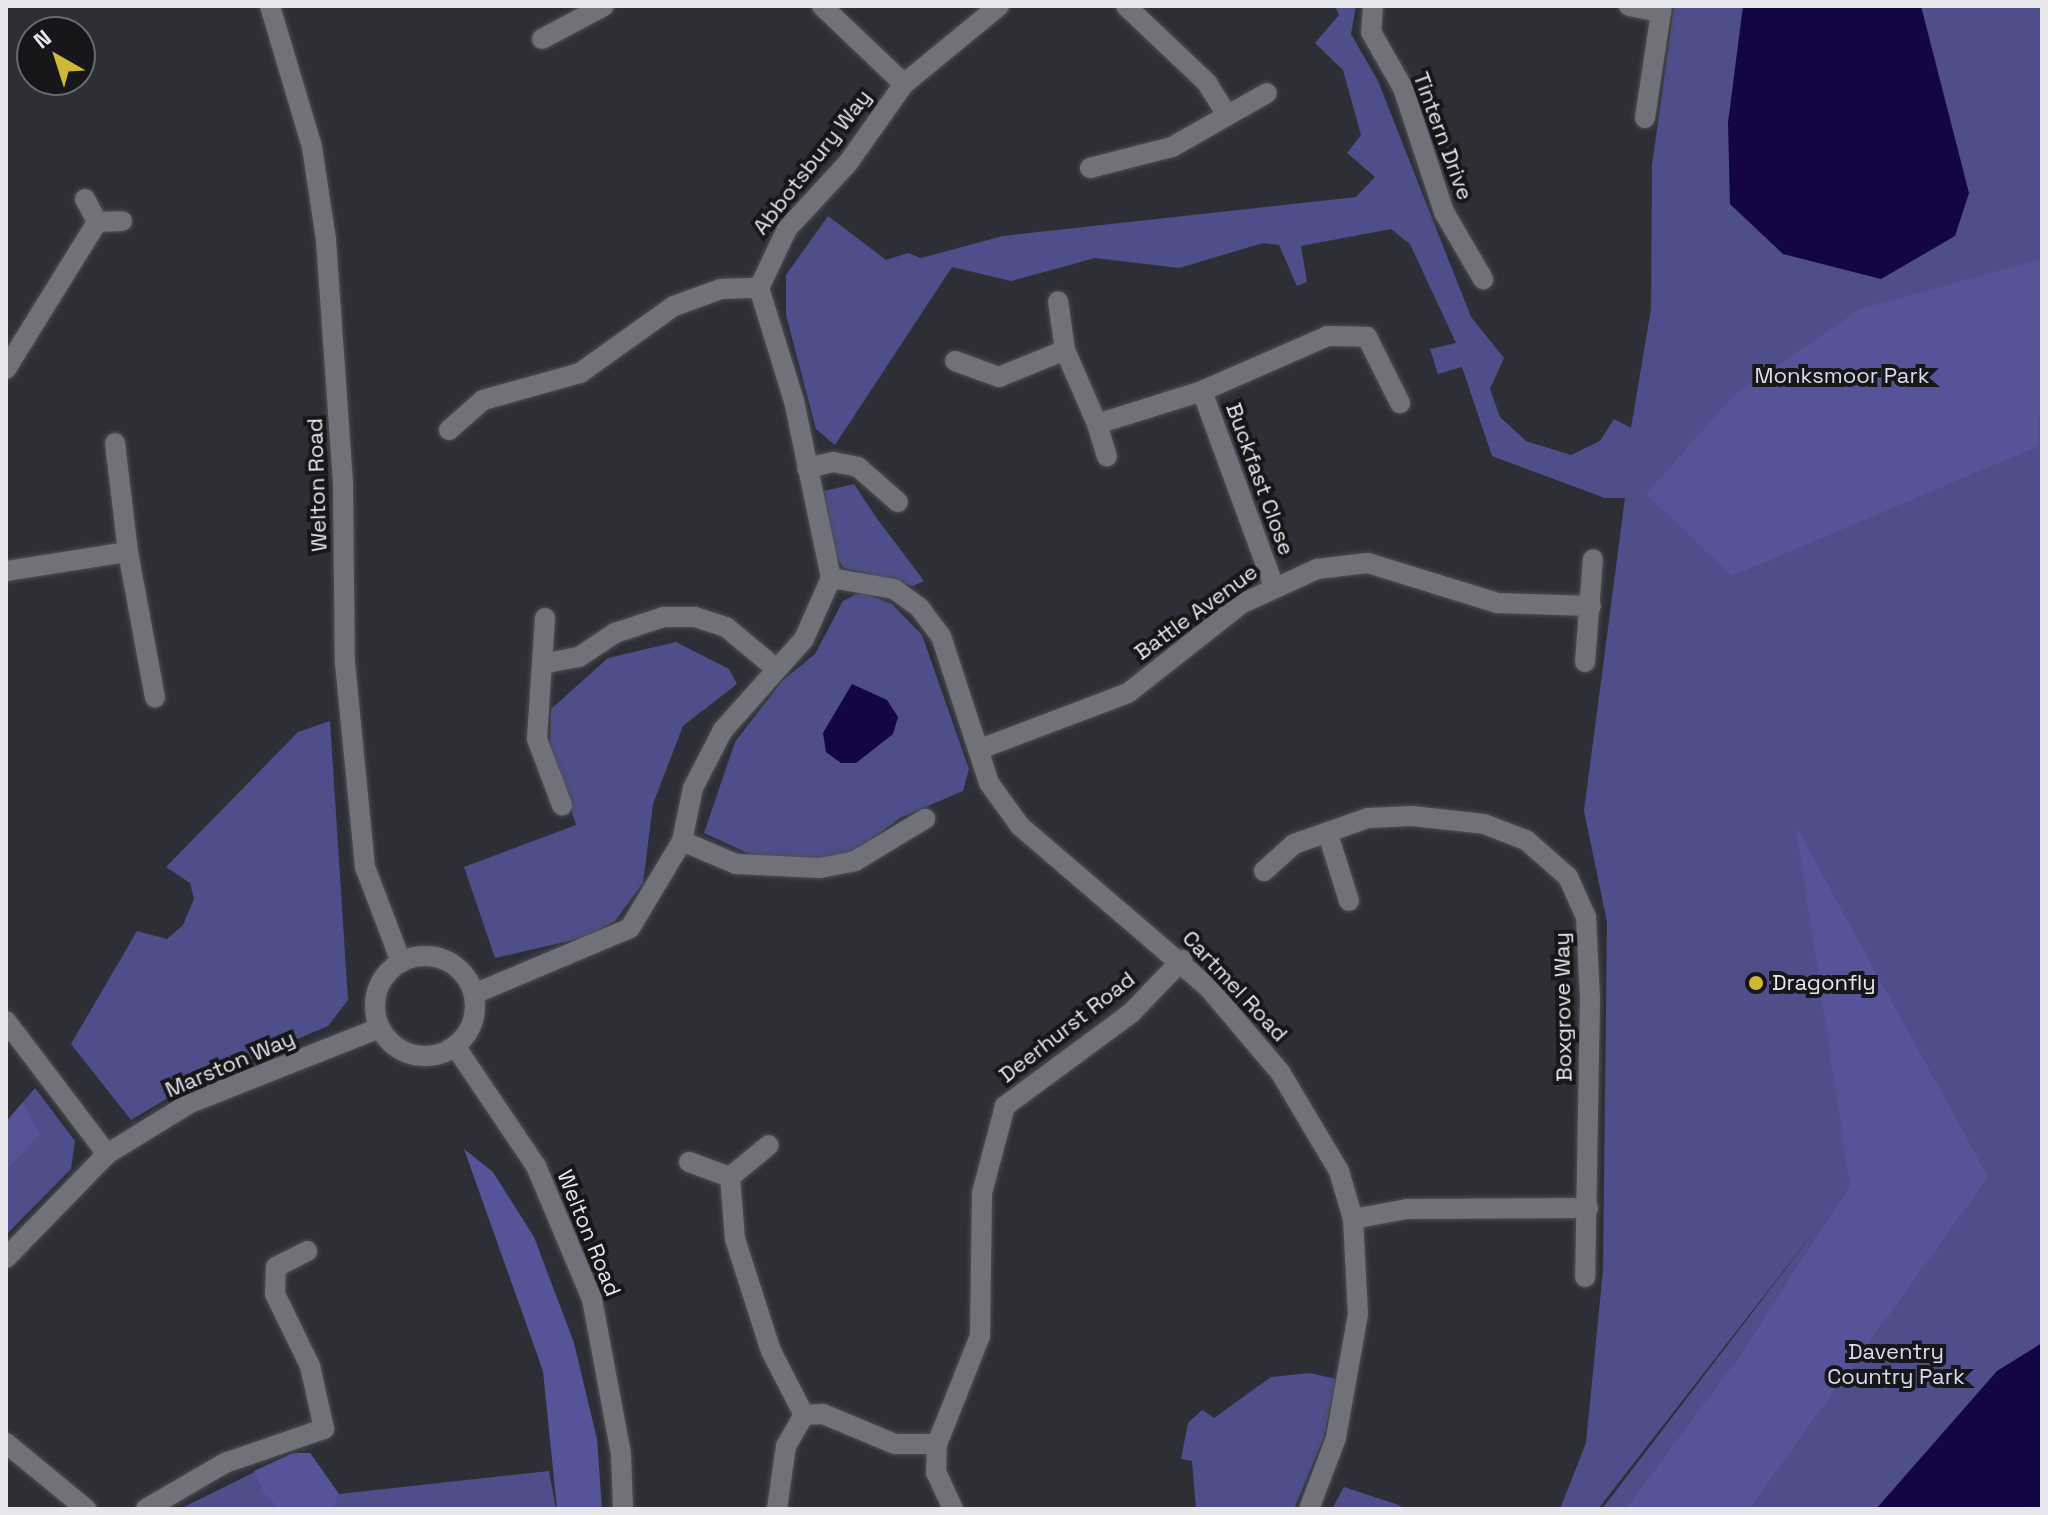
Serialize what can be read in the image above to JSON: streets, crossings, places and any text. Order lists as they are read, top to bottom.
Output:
{
  "streets": {
    "street": [
      "Tintern Drive",
      "Abbotsbury Way",
      "Buckfast Close",
      "Welton Road",
      "Battle Avenue",
      "Cartmel Road",
      "Boxgrove Way",
      "Deerhurst Road",
      "Marston Way"
    ]
  },
  "crossings": [
    ["Buckfast Close", "Battle Avenue"],
    ["Welton Road", "Marston Way"],
    ["Battle Avenue", "Cartmel Road"],
    ["Cartmel Road", "Deerhurst Road"]
  ],
  "parks": ["Monksmoor Park", "Daventry Country Park"],
  "places": ["Dragonfly"],
  "north": "top left"
}
